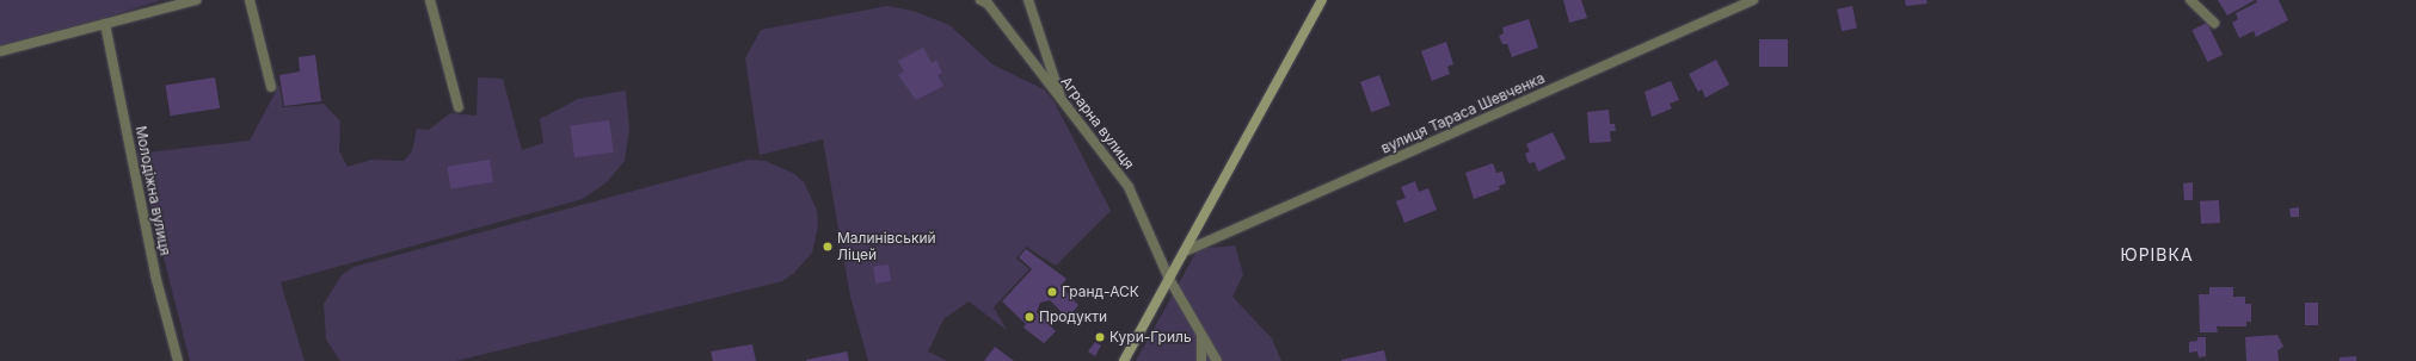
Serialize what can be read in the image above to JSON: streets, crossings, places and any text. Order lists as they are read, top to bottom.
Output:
{
  "streets": {
    "street": ["вулиця Тараса Шевченка", "Аграрна вулиця", "Молодіжна вулиця"]
  },
  "districts": ["ЮРІВКА"],
  "places": [
    "Малинівський Ліцей",
    "Гранд-АСК",
    "Продукти",
    "Кури-Гриль"
  ]
}
